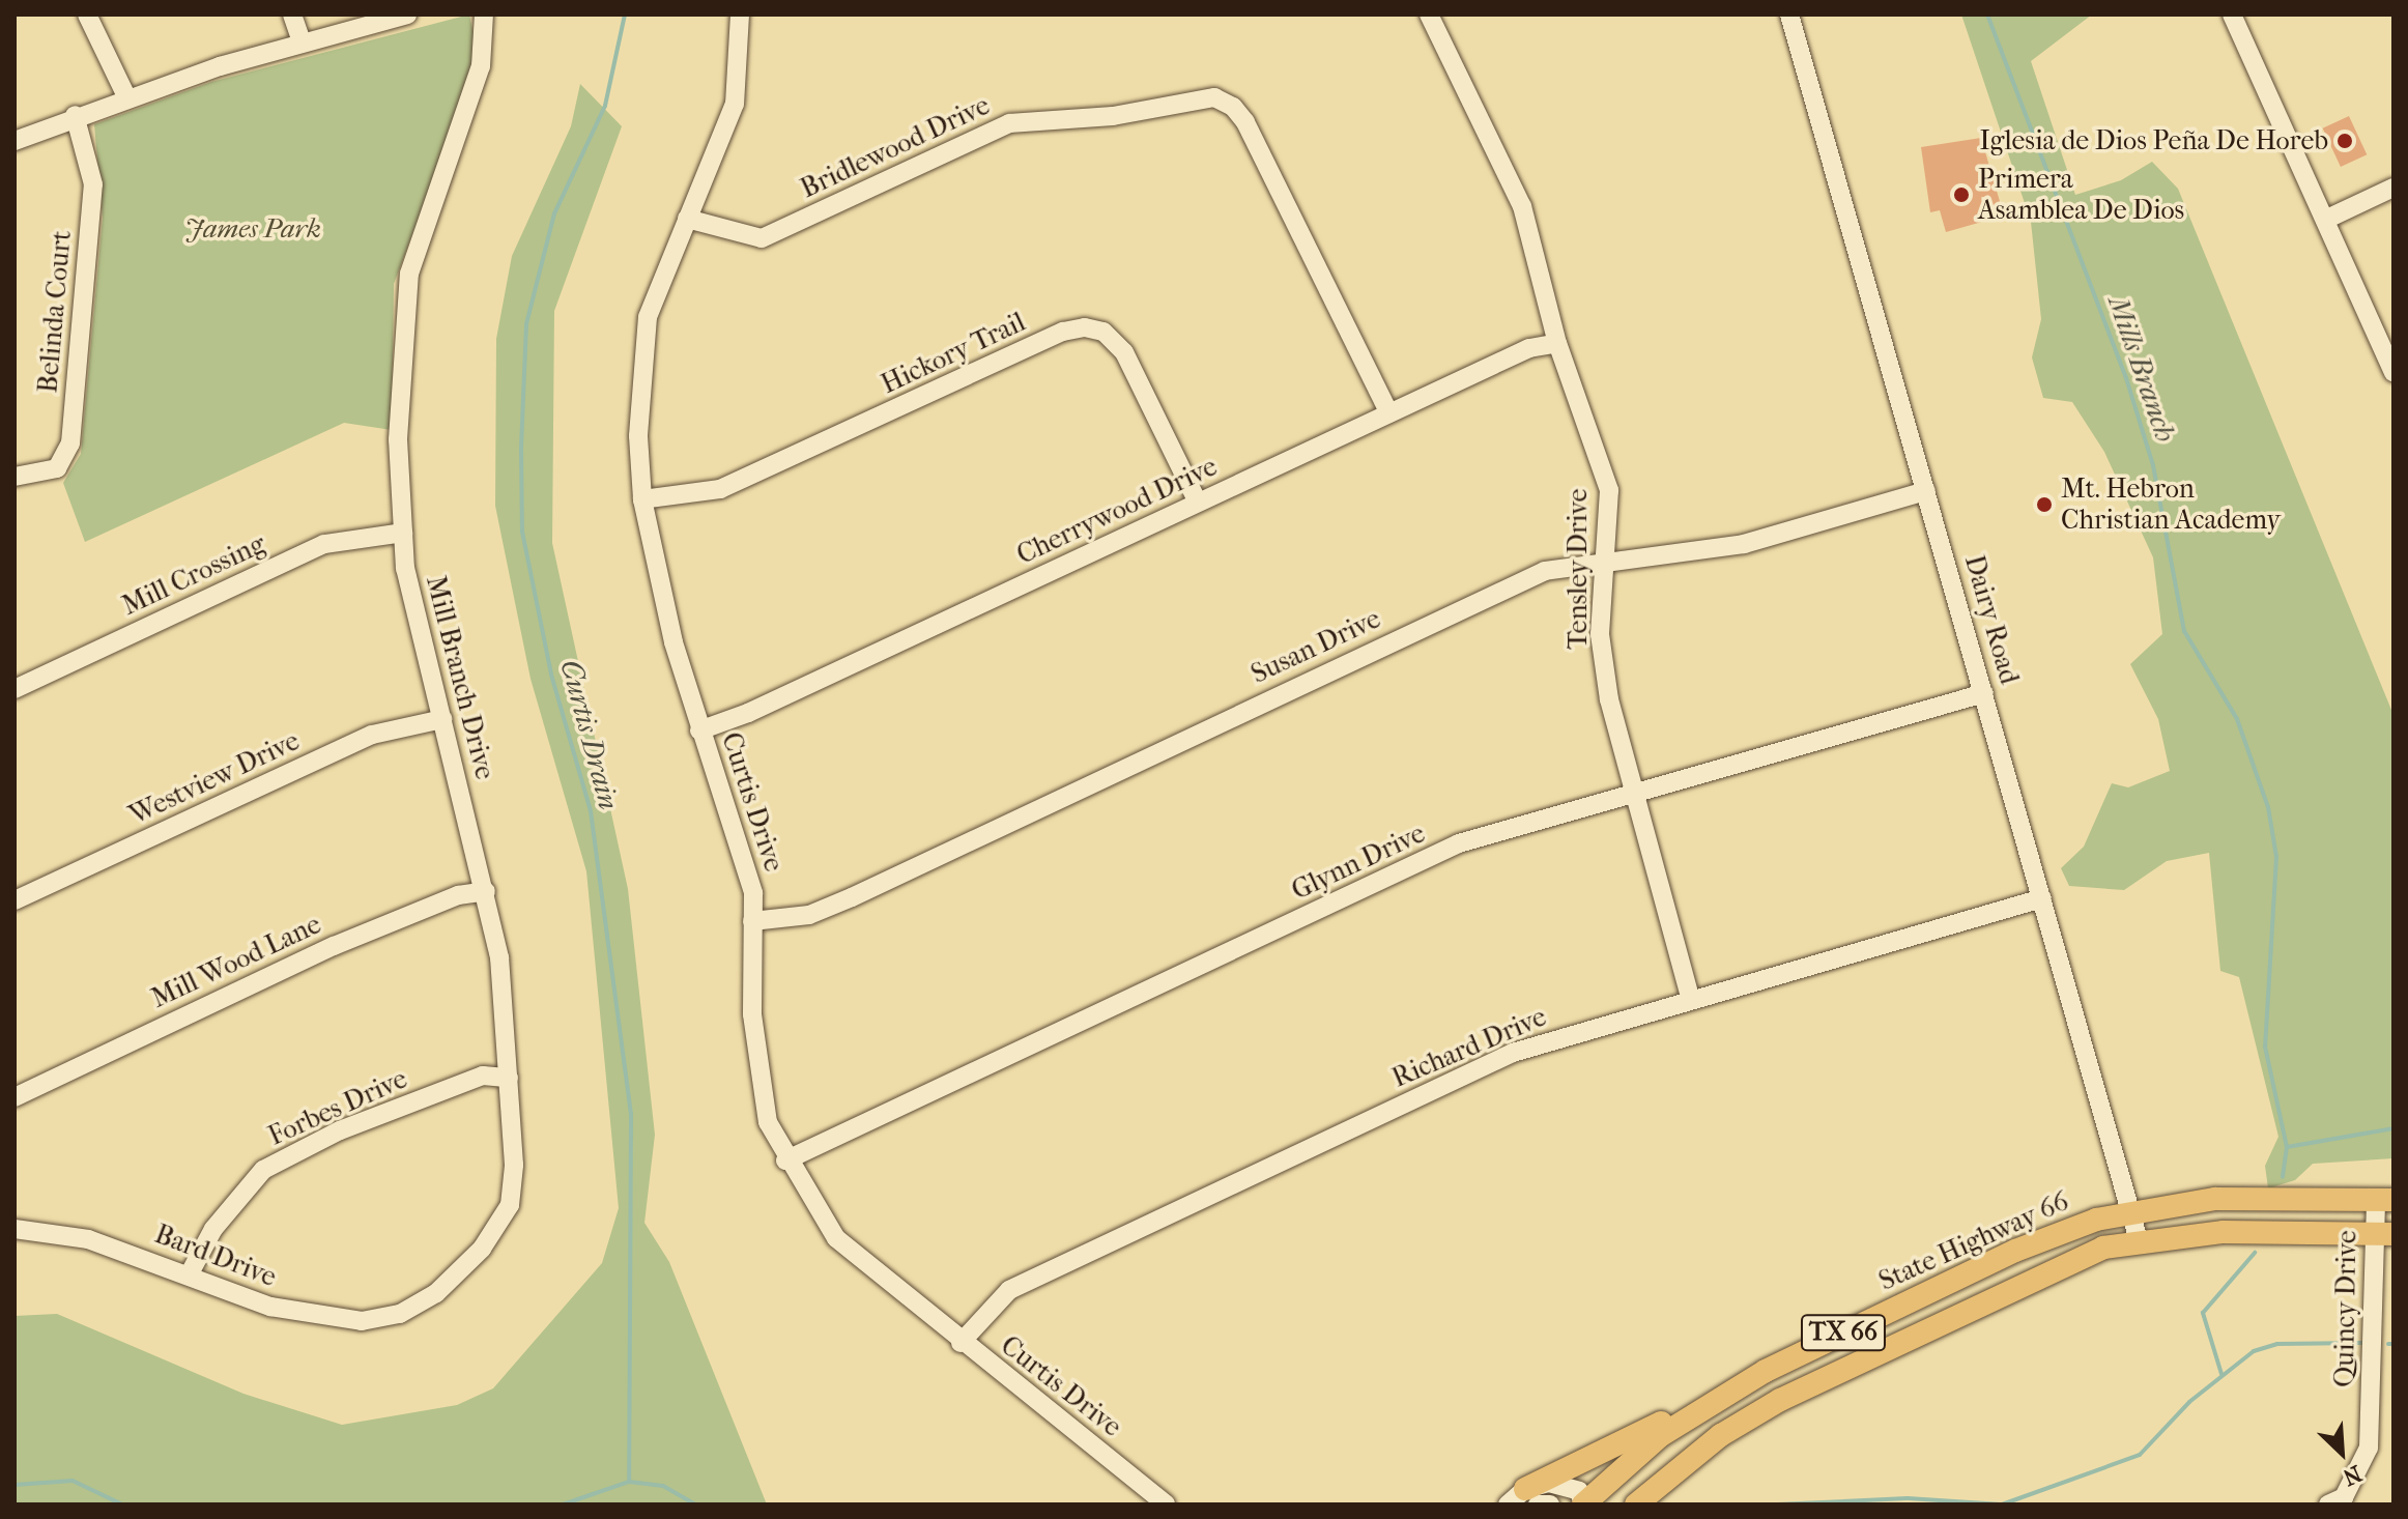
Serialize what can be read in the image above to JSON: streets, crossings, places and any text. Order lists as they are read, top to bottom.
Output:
{
  "streets": {
    "main road": ["State Highway 66", "TX 66"],
    "street": [
      "Bridlewood Drive",
      "Belinda Court",
      "Hickory Trail",
      "Cherrywood Drive",
      "Tensley Drive",
      "Mill Crossing",
      "Dairy Road",
      "Susan Drive",
      "Mill Branch Drive",
      "Westview Drive",
      "Curtis Drive",
      "Glynn Drive",
      "Mill Wood Lane",
      "Richard Drive",
      "Forbes Drive",
      "Bard Drive",
      "Quincy Drive"
    ]
  },
  "crossings": [
    ["Bridlewood Drive", "Cherrywood Drive"],
    ["Bridlewood Drive", "Curtis Drive"],
    ["Hickory Trail", "Cherrywood Drive"],
    ["Hickory Trail", "Curtis Drive"],
    ["Cherrywood Drive", "Tensley Drive"],
    ["Cherrywood Drive", "Curtis Drive"],
    ["Tensley Drive", "Susan Drive"],
    ["Tensley Drive", "Glynn Drive"],
    ["Tensley Drive", "Richard Drive"],
    ["Mill Crossing", "Mill Branch Drive"],
    ["Dairy Road", "Susan Drive"],
    ["Dairy Road", "Glynn Drive"],
    ["Dairy Road", "Richard Drive"],
    ["Dairy Road", "State Highway 66"],
    ["Dairy Road", "TX 66"],
    ["Susan Drive", "Curtis Drive"],
    ["Mill Branch Drive", "Westview Drive"],
    ["Mill Branch Drive", "Mill Wood Lane"],
    ["Mill Branch Drive", "Forbes Drive"],
    ["Mill Branch Drive", "Bard Drive"],
    ["Curtis Drive", "Glynn Drive"],
    ["Curtis Drive", "Richard Drive"],
    ["Forbes Drive", "Bard Drive"],
    ["State Highway 66", "Quincy Drive"],
    ["Quincy Drive", "TX 66"]
  ],
  "water": ["Mills Branch", "Curtis Drain"],
  "parks": ["James Park"],
  "places": ["Iglesia de Dios Peña De Horeb", "Primera Asamblea De Dios", "Mt. Hebron Christian Academy"],
  "north": "bottom right"
}
